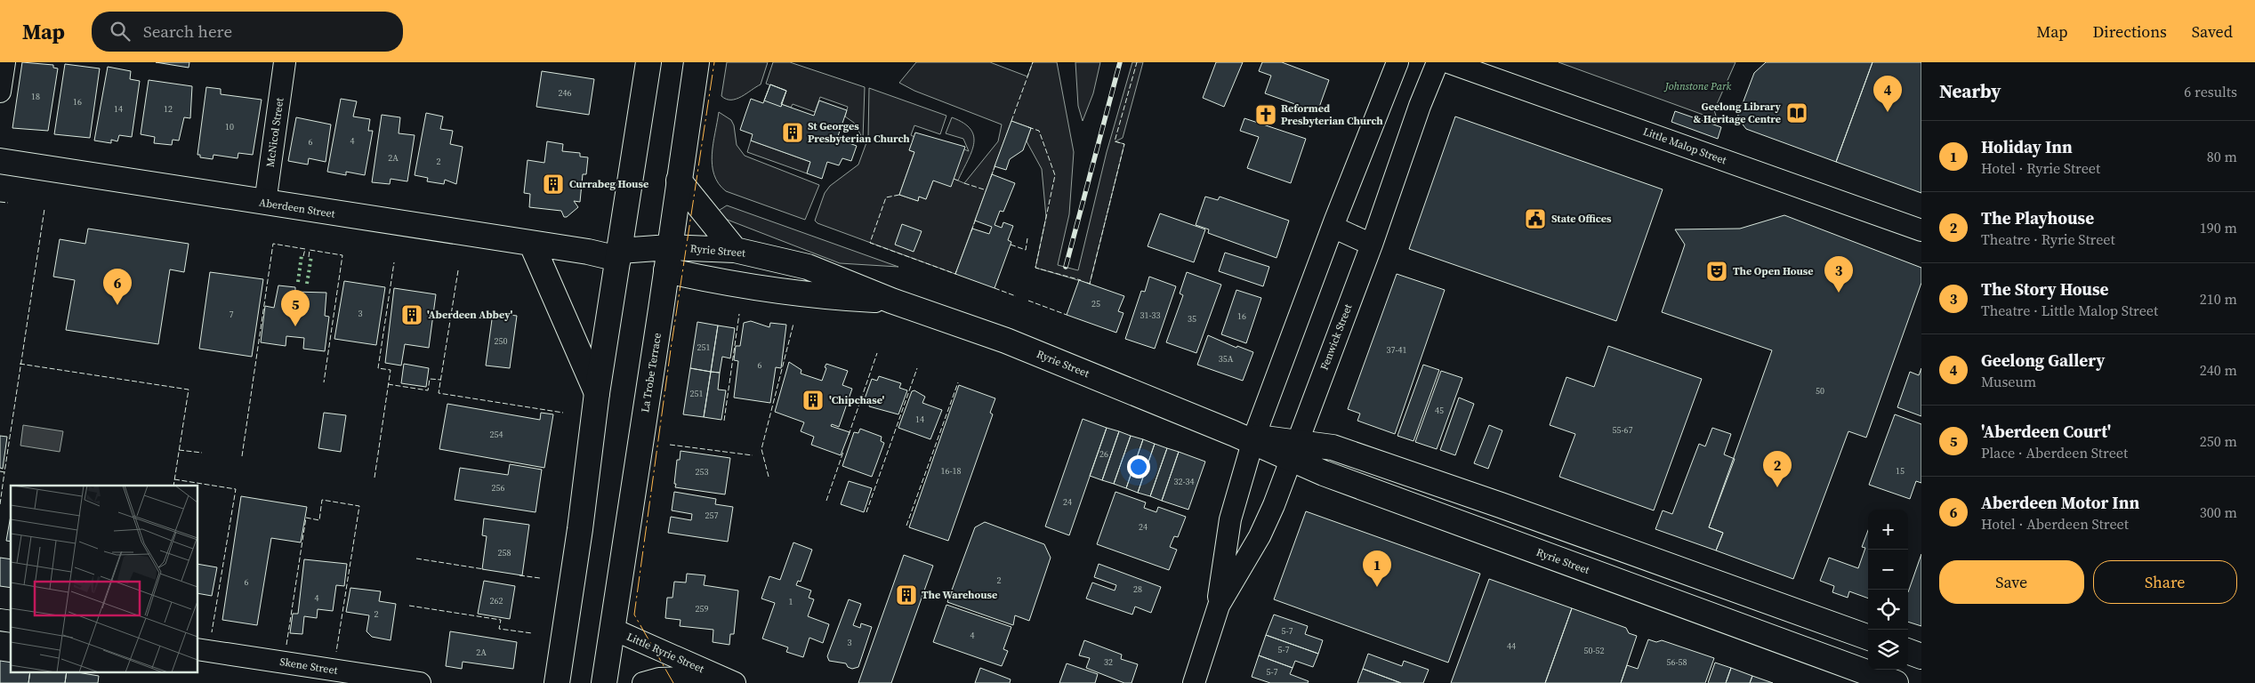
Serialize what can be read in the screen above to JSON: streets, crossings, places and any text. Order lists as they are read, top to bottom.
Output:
{
  "streets": {
    "main road": ["Aberdeen Street", "Ryrie Street", "La Trobe Terrace"],
    "street": [
      "McNicol Street",
      "Little Malop Street",
      "Fenwick Street",
      "Little Ryrie Street",
      "Skene Street"
    ]
  },
  "crossings": [
    ["McNicol Street", "Aberdeen Street"],
    ["Aberdeen Street", "Ryrie Street"],
    ["Aberdeen Street", "La Trobe Terrace"],
    ["Ryrie Street", "Fenwick Street"],
    ["Ryrie Street", "La Trobe Terrace"],
    ["La Trobe Terrace", "Little Ryrie Street"]
  ],
  "parks": ["Johnstone Park"],
  "places": {
    "library": ["Geelong Library & Heritage Centre"],
    "church": ["Reformed Presbyterian Church"],
    "building": [
      "St Georges Presbyterian Church",
      "Currabeg House",
      "'Aberdeen Abbey'",
      "'Chipchase'",
      "The Warehouse"
    ],
    "public building": ["State Offices"],
    "theatre": ["The Open House"]
  },
  "house_numbers": [
    "246",
    "18",
    "16",
    "14",
    "12",
    "10",
    "4",
    "6",
    "2A",
    "2",
    "25",
    "3",
    "7",
    "31-33",
    "16",
    "35",
    "250",
    "251",
    "37-41",
    "35A",
    "6",
    "50",
    "251",
    "45",
    "14",
    "55-67",
    "254",
    "26",
    "16-18",
    "15",
    "253",
    "32-34",
    "256",
    "24",
    "257",
    "24",
    "258",
    "2",
    "6",
    "28",
    "4",
    "262",
    "1",
    "259",
    "2",
    "5-7",
    "4",
    "3",
    "44",
    "5-7",
    "50-52",
    "2A",
    "32",
    "56-58",
    "5-7"
  ],
  "page": {
    "header": "Map",
    "search": "Search here",
    "nav": ["Map", "Directions", "Saved"],
    "heading": ["Nearby", "6 results"],
    "pins": [
      "4",
      "3",
      "6",
      "5",
      "2",
      "1"
    ],
    "list": [
      {
        "mark": "1",
        "name": "Holiday Inn",
        "note": "Hotel · Ryrie Street",
        "value": "80 m"
      },
      {
        "mark": "2",
        "name": "The Playhouse",
        "note": "Theatre · Ryrie Street",
        "value": "190 m"
      },
      {
        "mark": "3",
        "name": "The Story House",
        "note": "Theatre · Little Malop Street",
        "value": "210 m"
      },
      {
        "mark": "4",
        "name": "Geelong Gallery",
        "note": "Museum",
        "value": "240 m"
      },
      {
        "mark": "5",
        "name": "'Aberdeen Court'",
        "note": "Place · Aberdeen Street",
        "value": "250 m"
      },
      {
        "mark": "6",
        "name": "Aberdeen Motor Inn",
        "note": "Hotel · Aberdeen Street",
        "value": "300 m"
      }
    ],
    "map_buttons": ["+", "−"],
    "buttons": ["Save", "Share"]
  }
}
